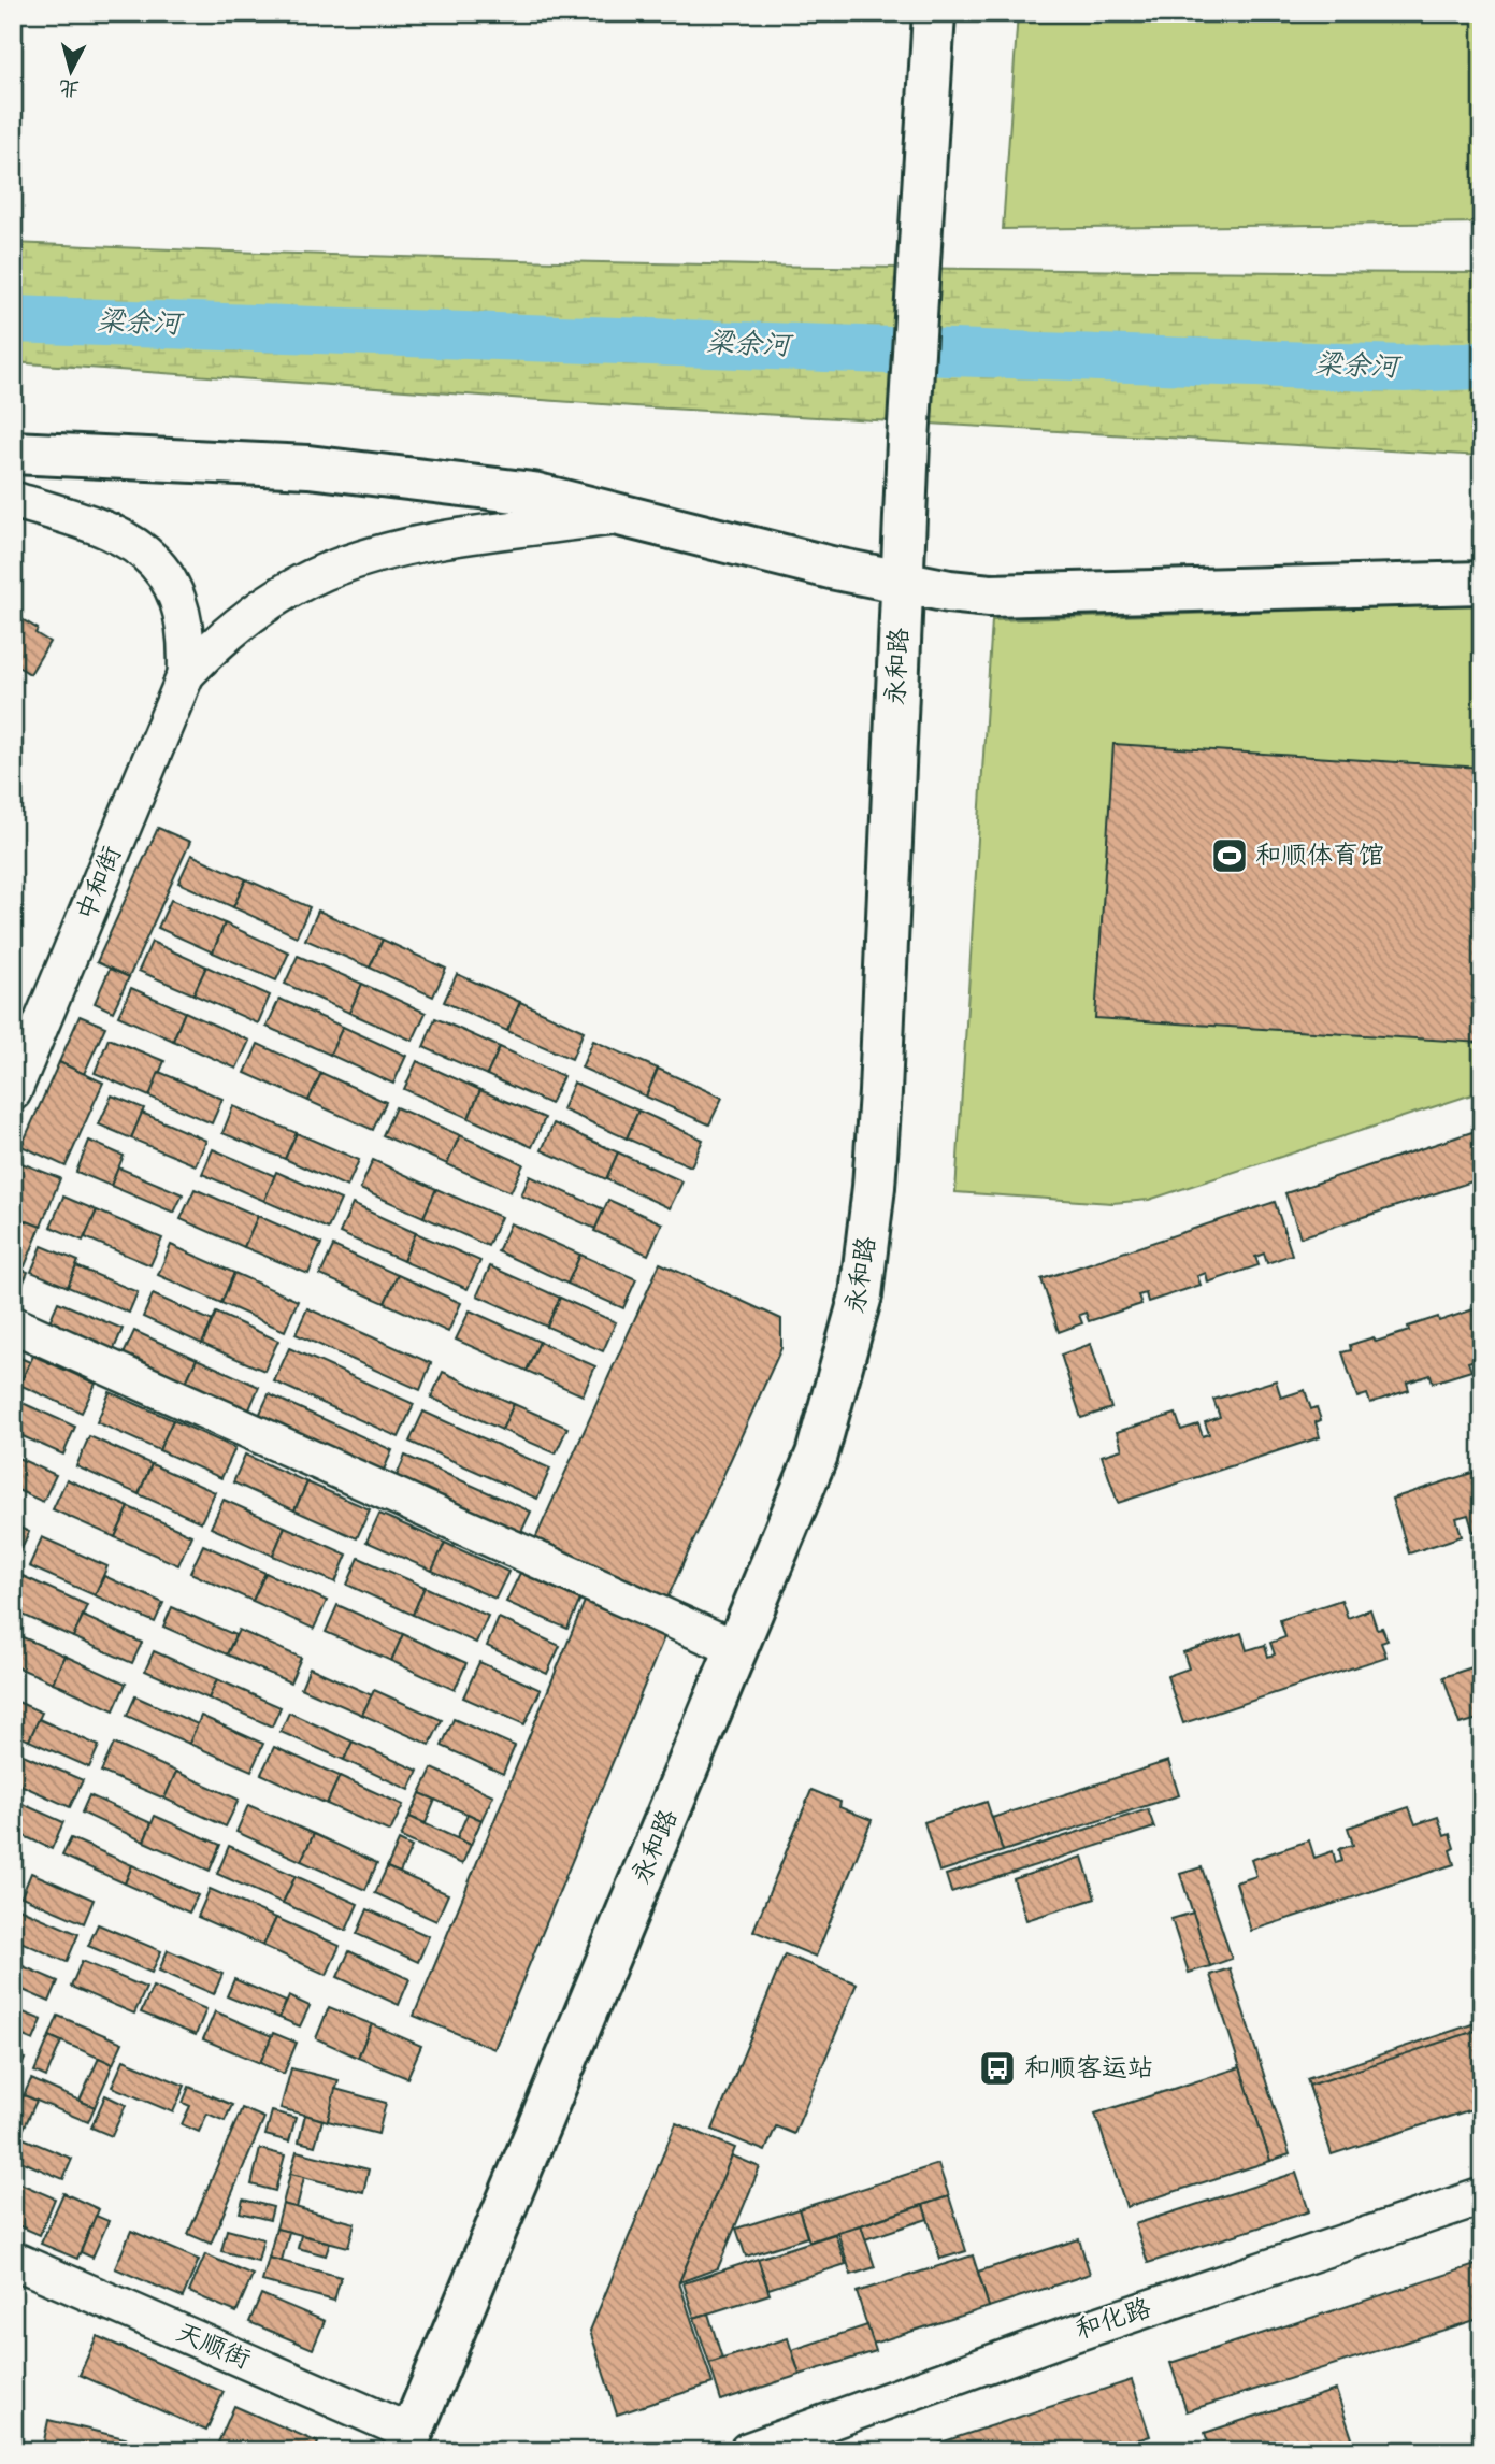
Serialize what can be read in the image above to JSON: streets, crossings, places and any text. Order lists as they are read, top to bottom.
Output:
{
  "streets": {
    "main road": ["永和路"],
    "street": ["中和街", "和化路", "天顺街"]
  },
  "crossings": [
    ["永和路", "天顺街"]
  ],
  "water": ["梁余河"],
  "places": {
    "sports": ["和顺体育馆"],
    "bus stop": ["和顺客运站"]
  },
  "north": "bottom"
}
